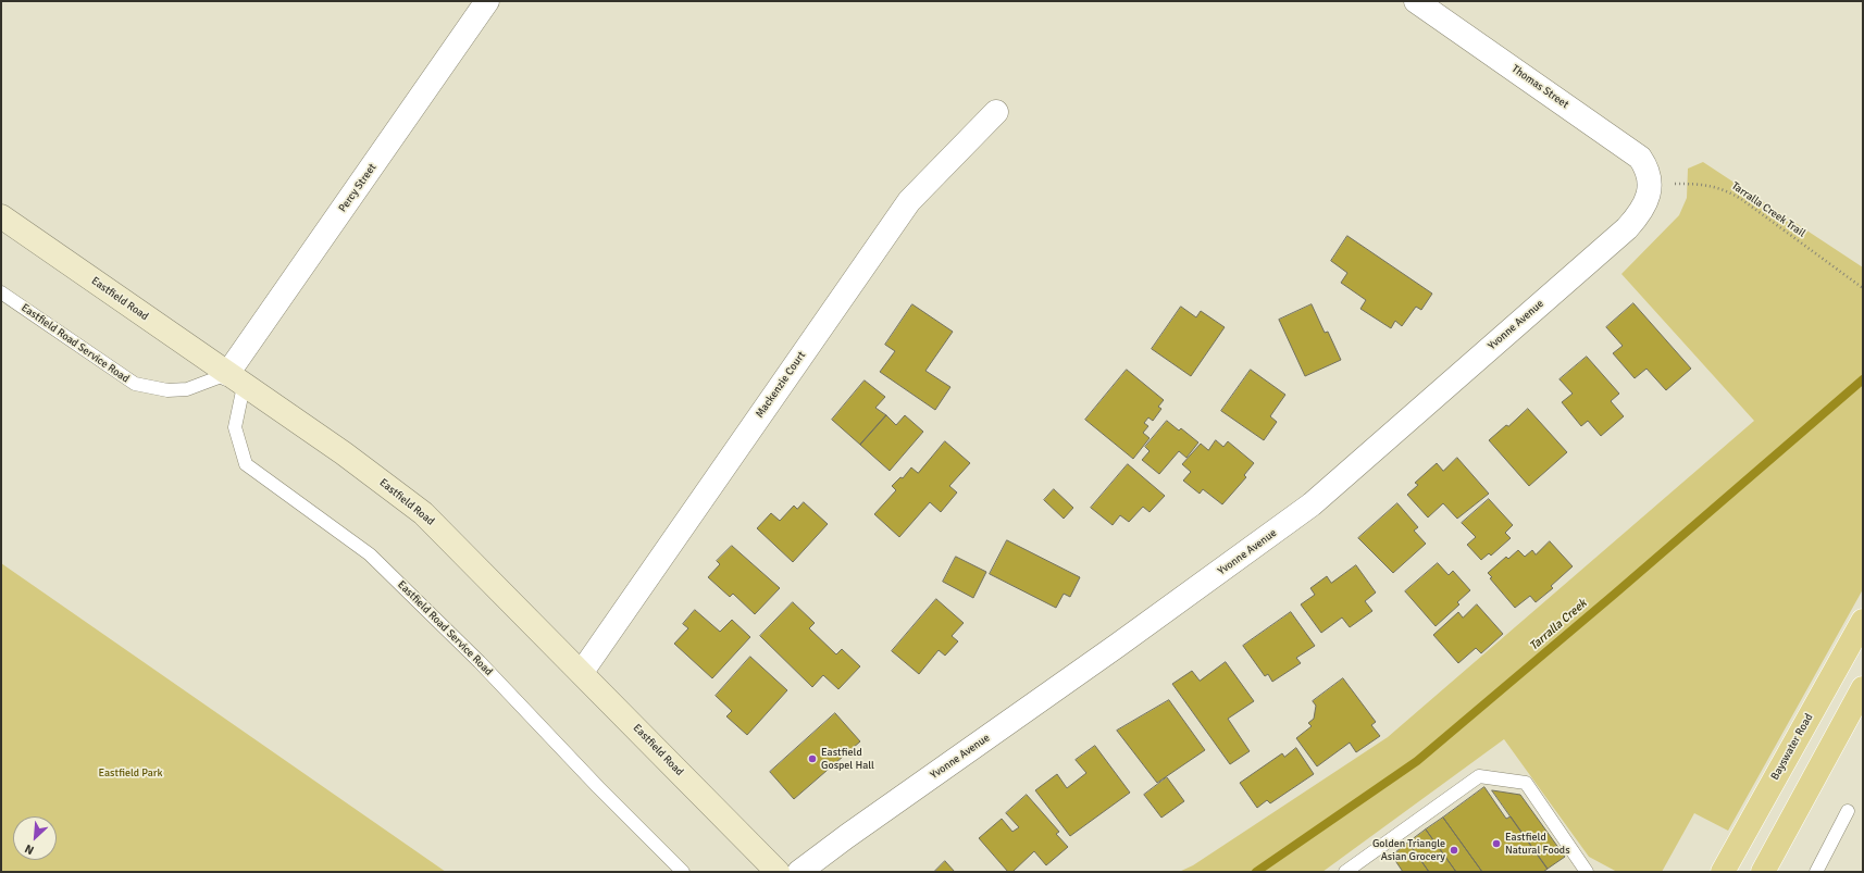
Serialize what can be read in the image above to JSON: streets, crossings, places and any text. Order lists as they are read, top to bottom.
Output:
{
  "streets": {
    "main road": ["Eastfield Road", "Bayswater Road"],
    "street": [
      "Thomas Street",
      "Percy Street",
      "Yvonne Avenue",
      "Mackenzie Court"
    ],
    "lane": ["Eastfield Road Service Road"],
    "path": ["Tarralla Creek Trail"]
  },
  "crossings": [
    ["Thomas Street", "Tarralla Creek Trail"],
    ["Thomas Street", "Yvonne Avenue"],
    ["Percy Street", "Eastfield Road"],
    ["Percy Street", "Eastfield Road Service Road"],
    ["Tarralla Creek Trail", "Yvonne Avenue"],
    ["Eastfield Road", "Eastfield Road Service Road"],
    ["Eastfield Road", "Mackenzie Court"]
  ],
  "water": ["Tarralla Creek"],
  "parks": ["Eastfield Park"],
  "places": ["Eastfield Gospel Hall", "Eastfield Natural Foods", "Golden Triangle Asian Grocery"],
  "north": "bottom left"
}
